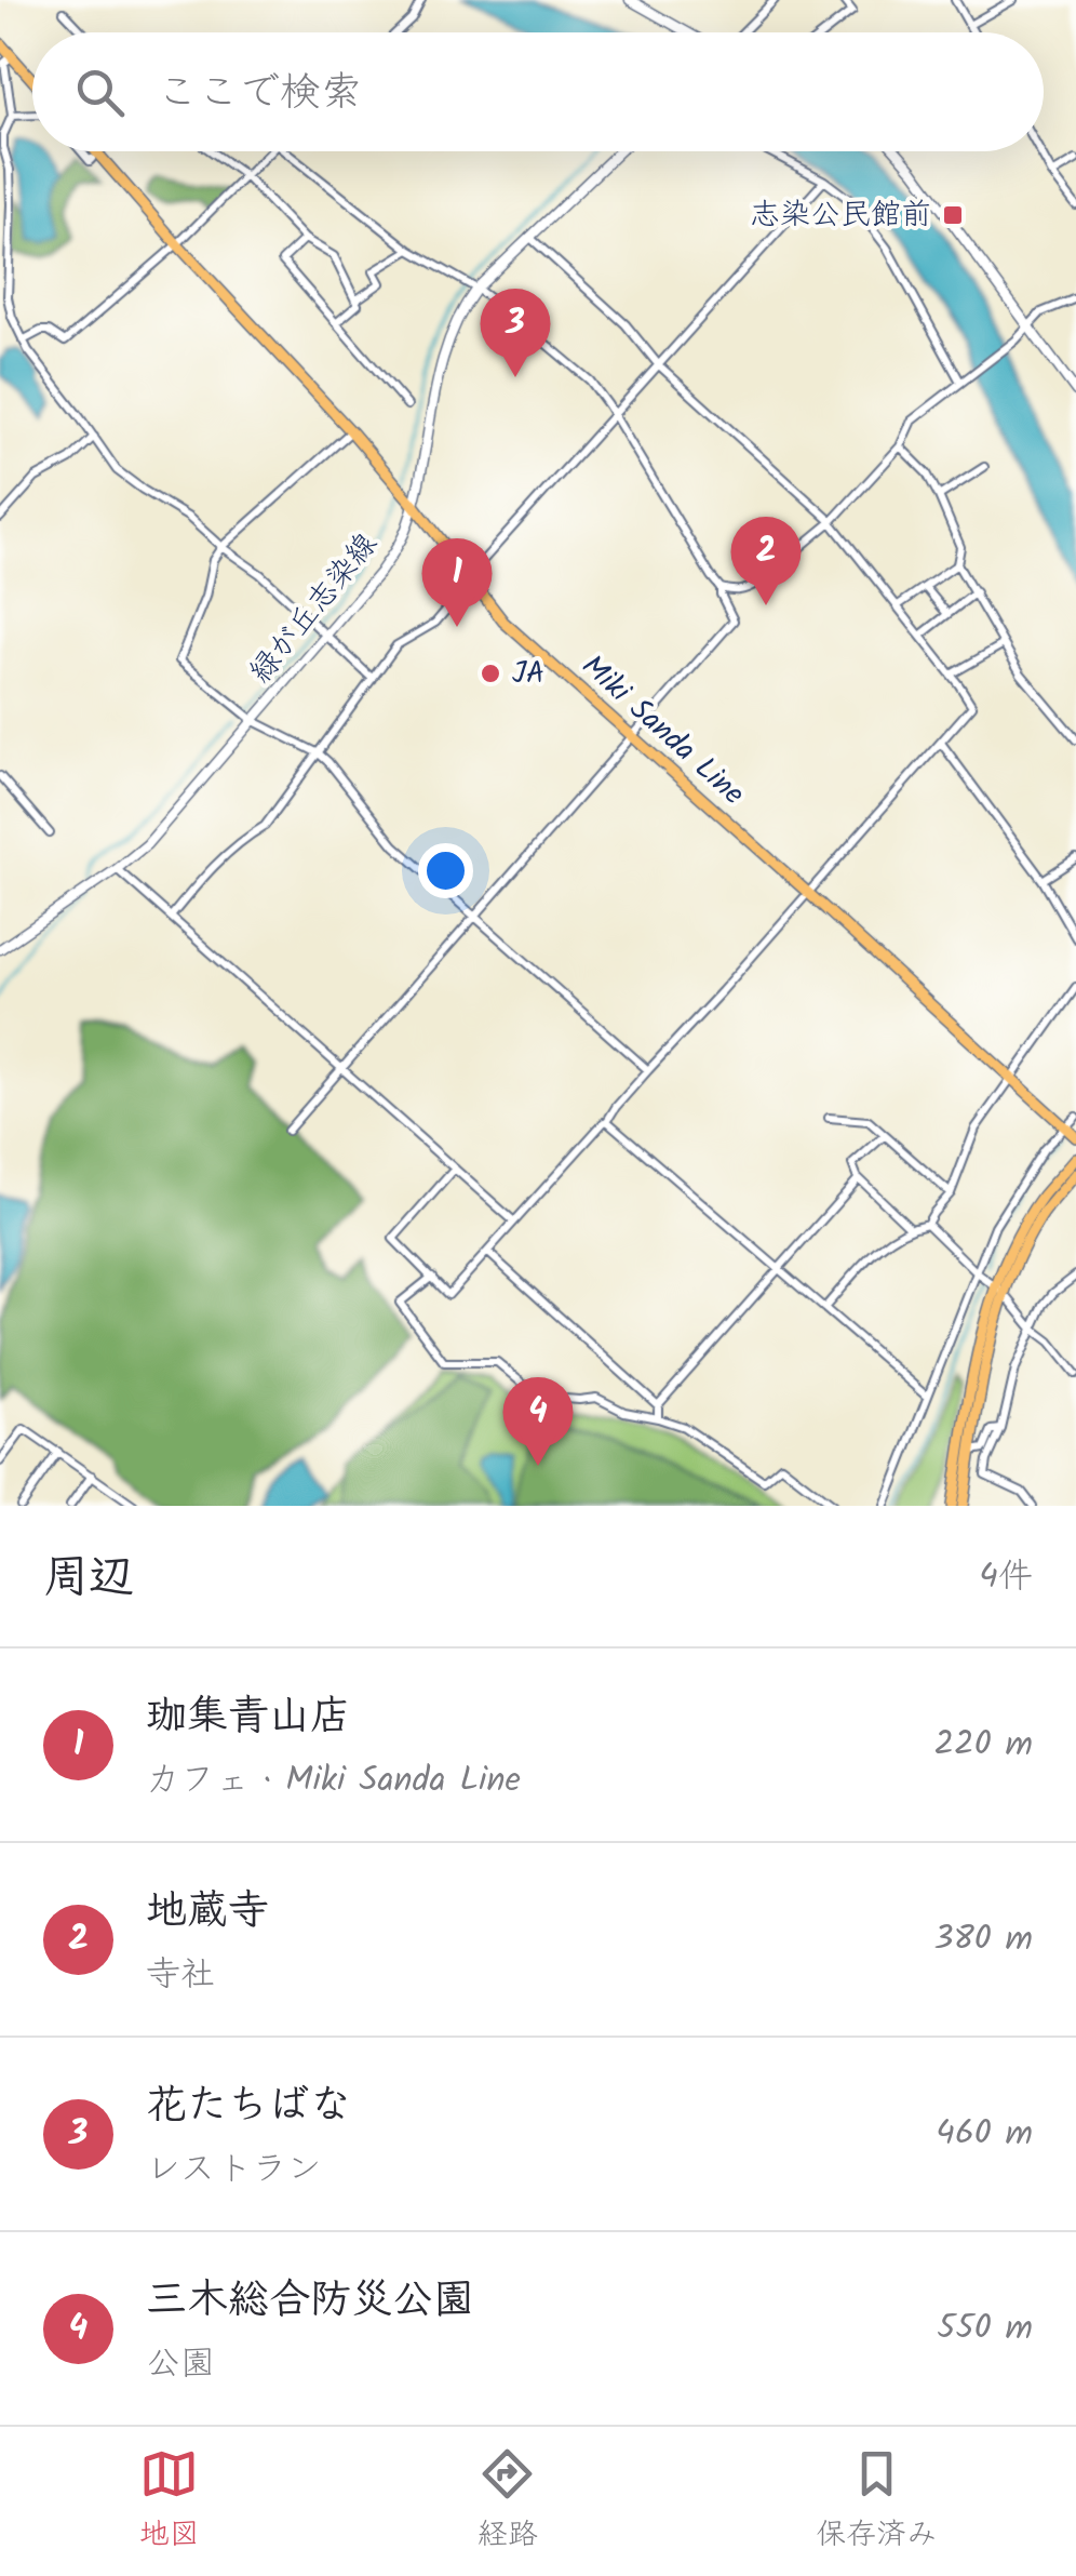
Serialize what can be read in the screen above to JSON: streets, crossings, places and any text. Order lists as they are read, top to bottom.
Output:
{
  "streets": {
    "main road": ["Miki Sanda Line"],
    "street": ["緑が丘志染線"]
  },
  "crossings": [
    ["緑が丘志染線", "Miki Sanda Line"]
  ],
  "places": {
    "transit": ["志染公民館前"],
    "other": ["JA"]
  },
  "page": {
    "search": "ここで検索",
    "pins": [
      "3",
      "2",
      "1",
      "4"
    ],
    "heading": ["周辺", "4件"],
    "list": [
      {
        "mark": "1",
        "name": "珈集青山店",
        "note": "カフェ · Miki Sanda Line",
        "value": "220 m"
      },
      {
        "mark": "2",
        "name": "地蔵寺",
        "note": "寺社",
        "value": "380 m"
      },
      {
        "mark": "3",
        "name": "花たちばな",
        "note": "レストラン",
        "value": "460 m"
      },
      {
        "mark": "4",
        "name": "三木総合防災公園",
        "note": "公園",
        "value": "550 m"
      }
    ],
    "nav": ["地図", "経路", "保存済み"]
  }
}
